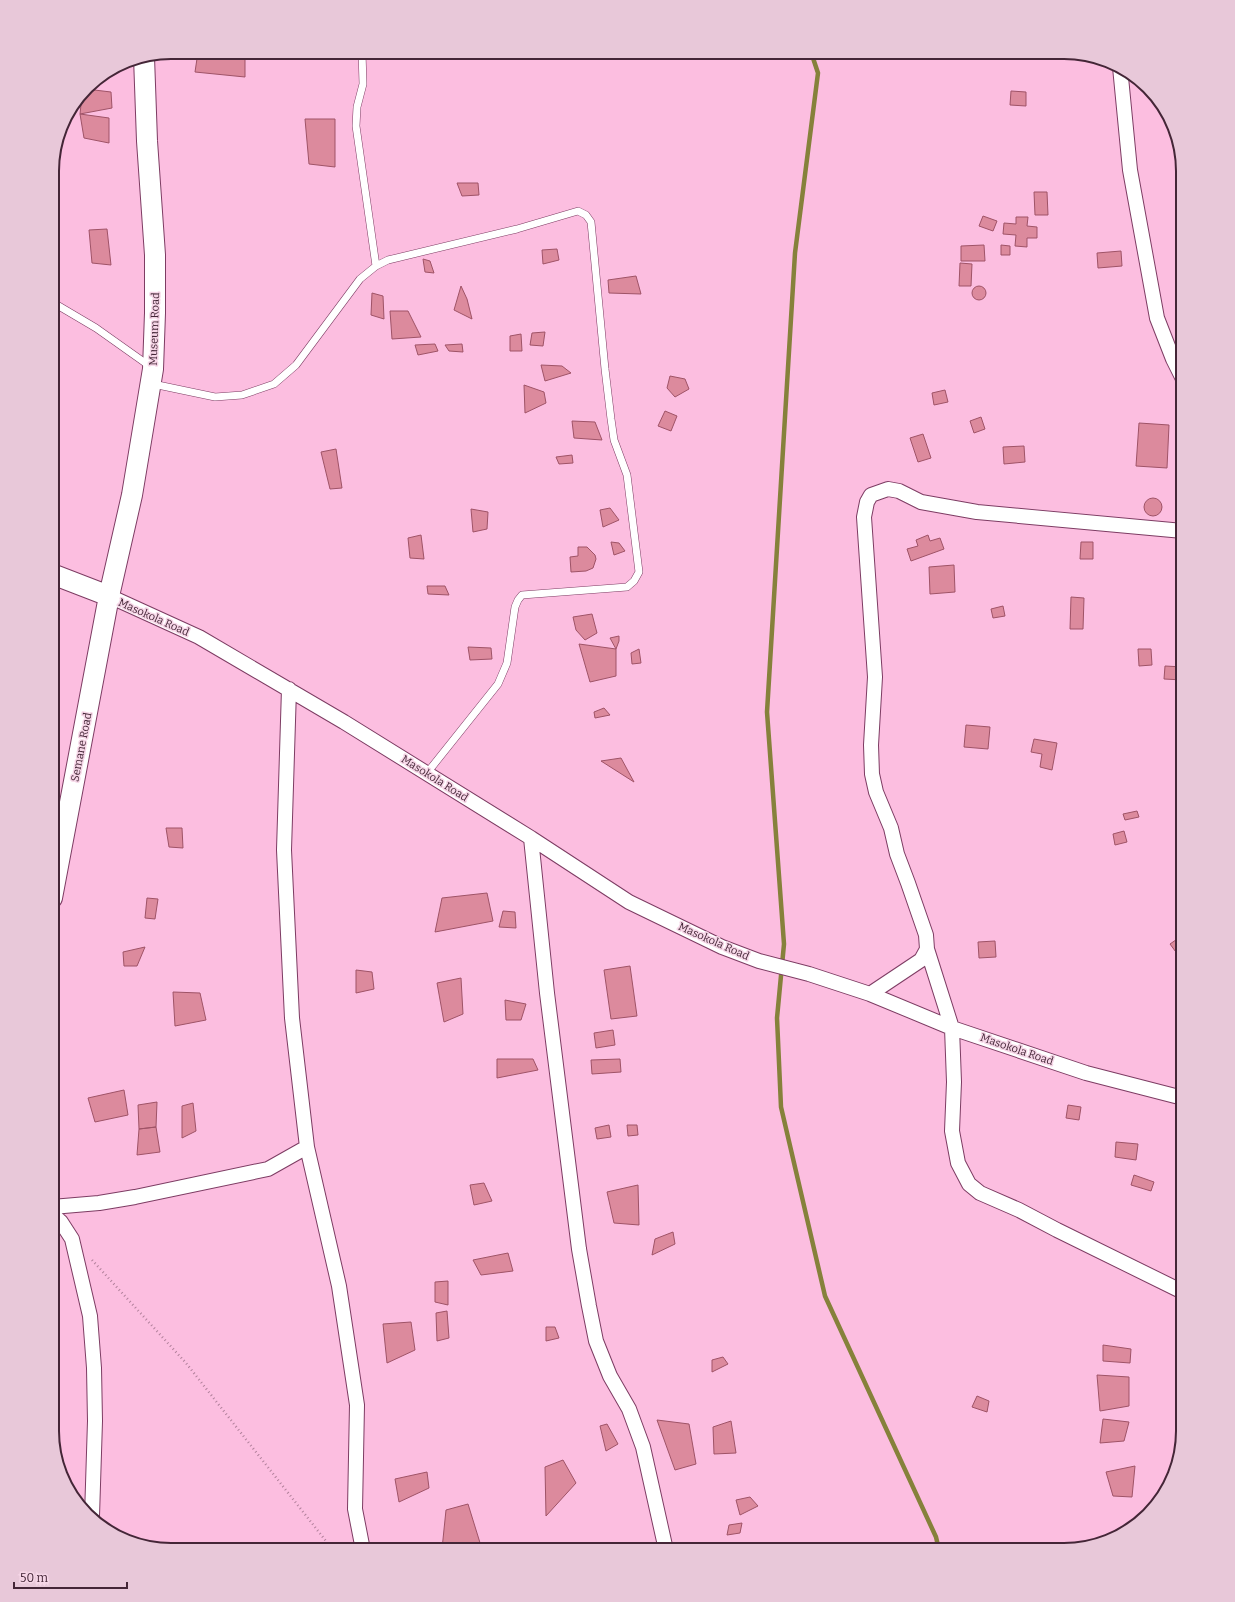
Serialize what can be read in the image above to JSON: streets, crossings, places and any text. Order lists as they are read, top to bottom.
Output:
{
  "streets": {
    "street": ["Museum Road", "Masokola Road", "Semane Road"]
  },
  "crossings": [
    ["Museum Road", "Masokola Road"],
    ["Museum Road", "Semane Road"],
    ["Masokola Road", "Semane Road"]
  ],
  "scale_bar": "50 m"
}
